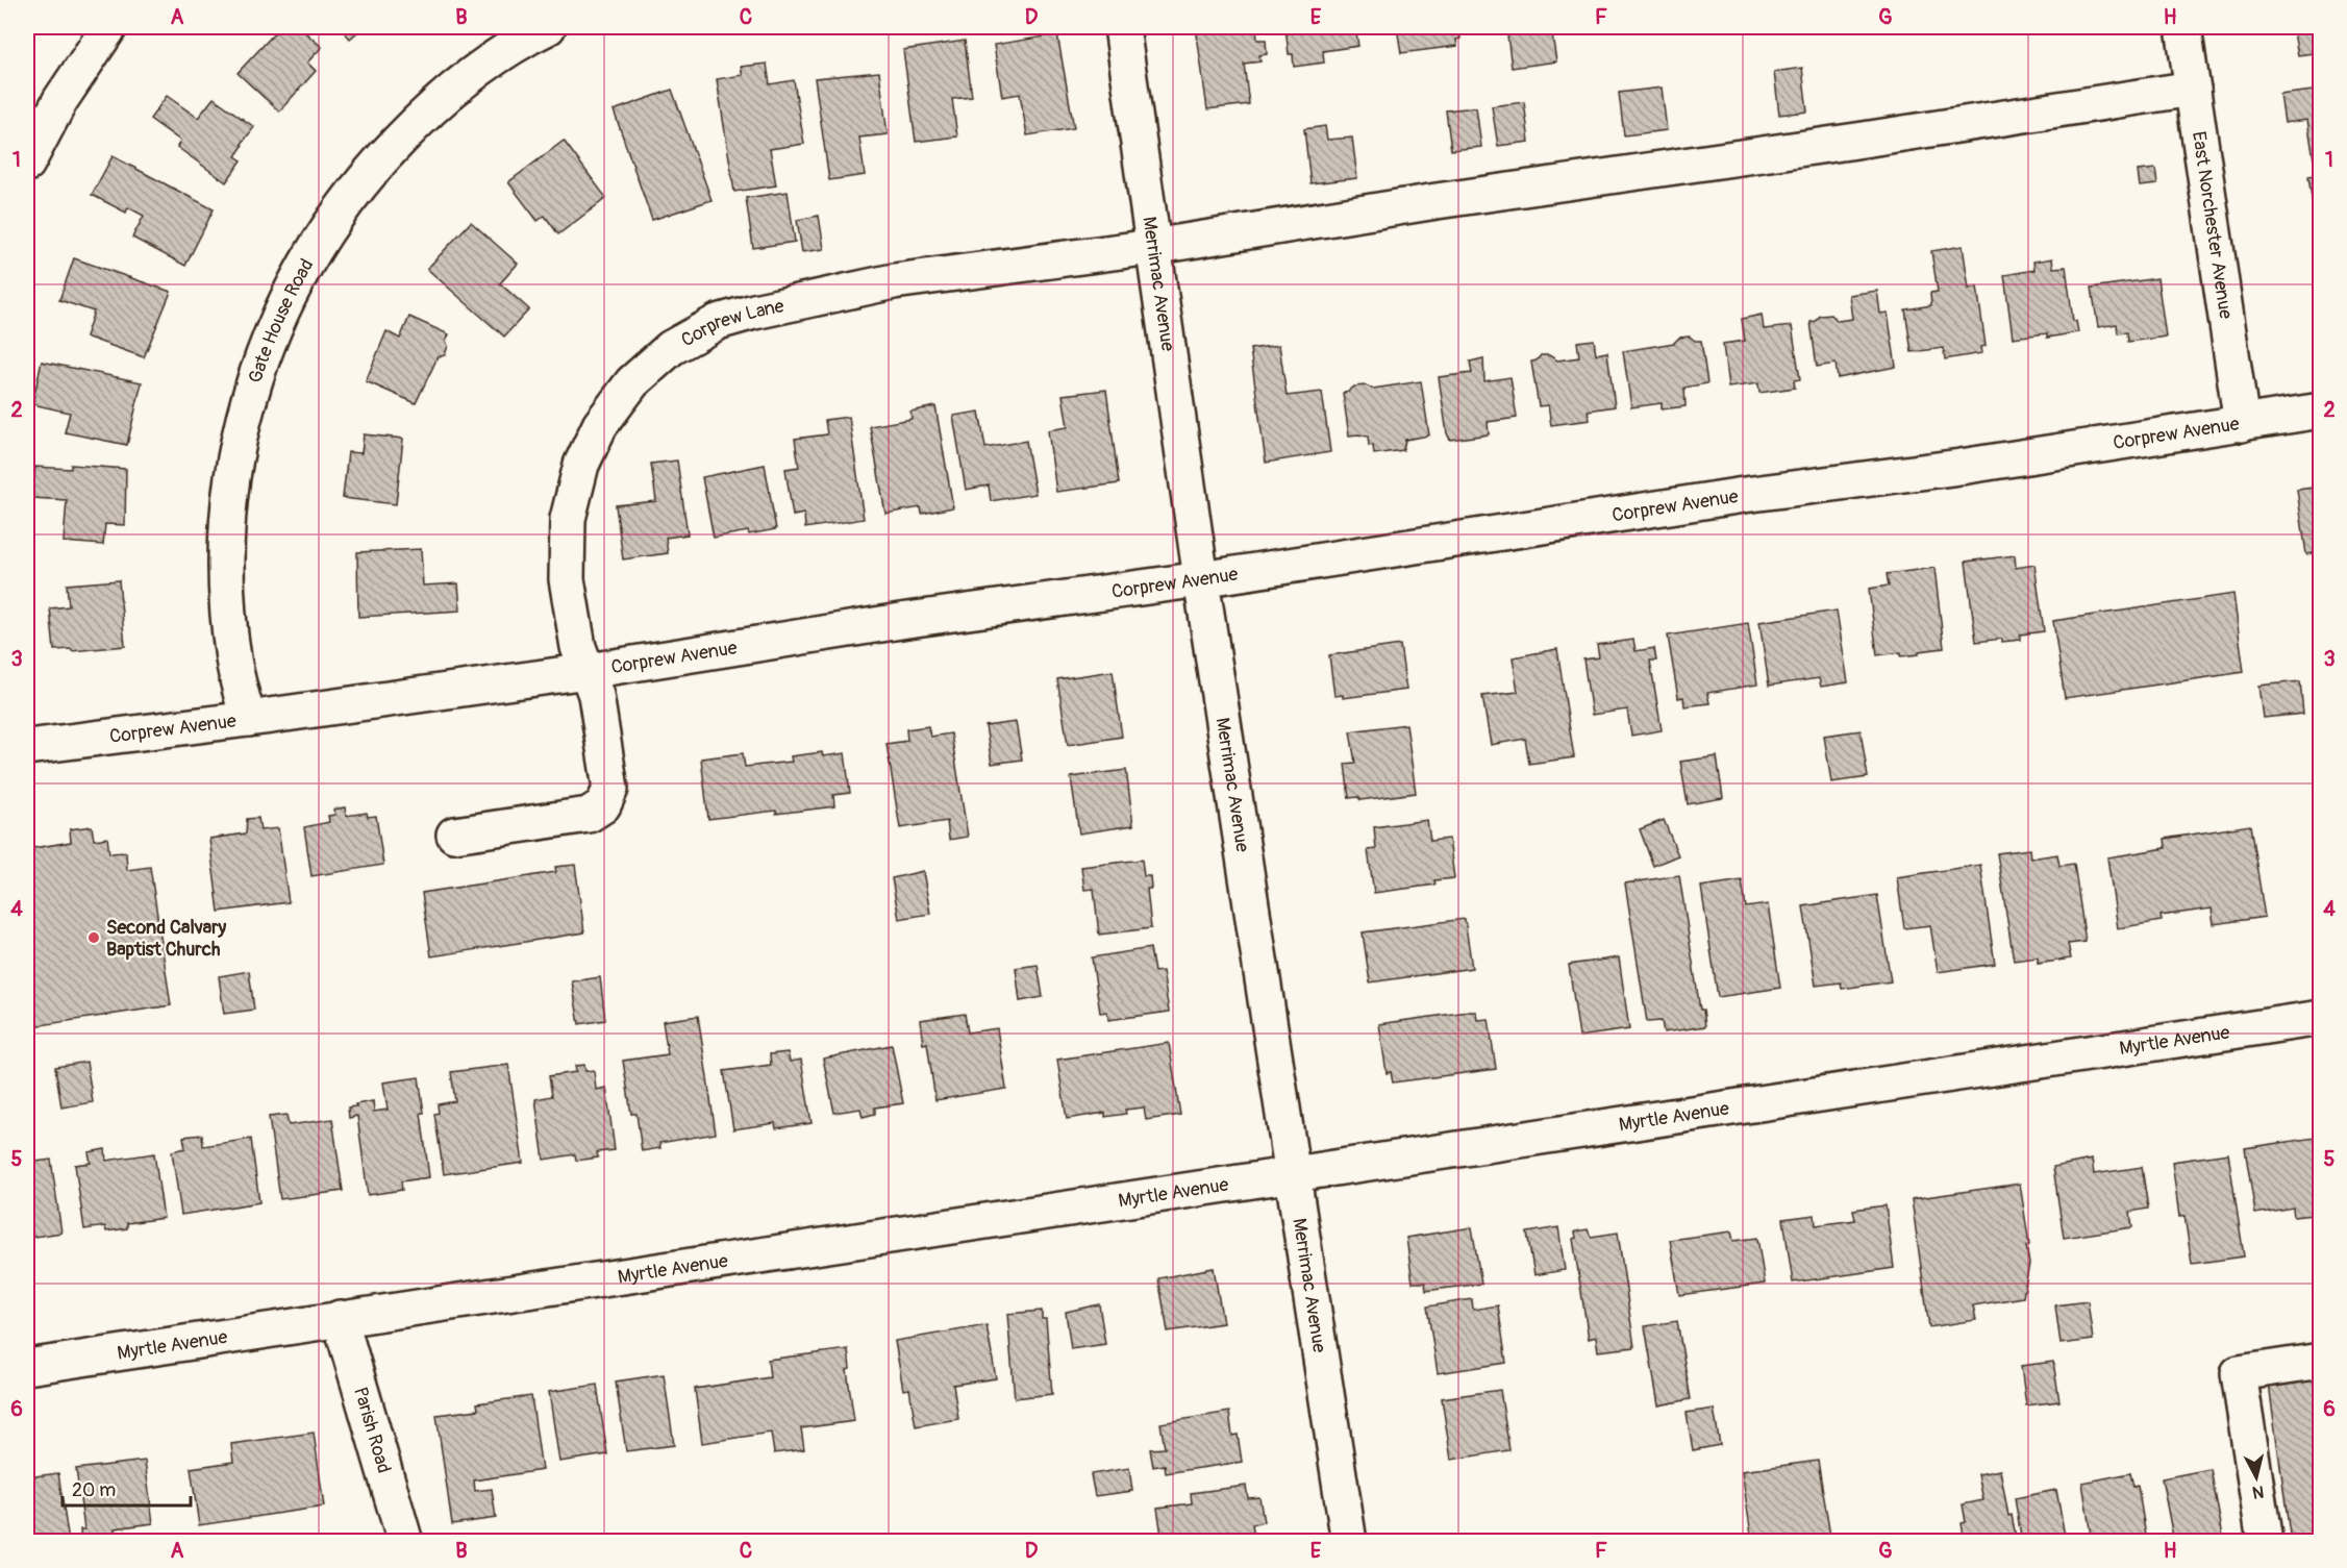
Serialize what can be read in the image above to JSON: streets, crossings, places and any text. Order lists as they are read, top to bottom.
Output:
{
  "streets": {
    "street": [
      "East Norchester Avenue",
      "Merrimac Avenue",
      "Gate House Road",
      "Corprew Lane",
      "Corprew Avenue",
      "Myrtle Avenue",
      "Parish Road"
    ]
  },
  "crossings": [
    ["East Norchester Avenue", "Corprew Lane"],
    ["East Norchester Avenue", "Corprew Avenue"],
    ["Merrimac Avenue", "Corprew Lane"],
    ["Merrimac Avenue", "Corprew Avenue"],
    ["Merrimac Avenue", "Myrtle Avenue"],
    ["Gate House Road", "Corprew Avenue"],
    ["Corprew Lane", "Corprew Avenue"],
    ["Myrtle Avenue", "Parish Road"]
  ],
  "places": ["Second Calvary Baptist Church"],
  "scale_bar": "20 m",
  "north": "bottom",
  "grid": {
    "columns": [
      "A",
      "B",
      "C",
      "D",
      "E",
      "F",
      "G",
      "H"
    ],
    "rows": [
      "1",
      "2",
      "3",
      "4",
      "5",
      "6"
    ]
  }
}
